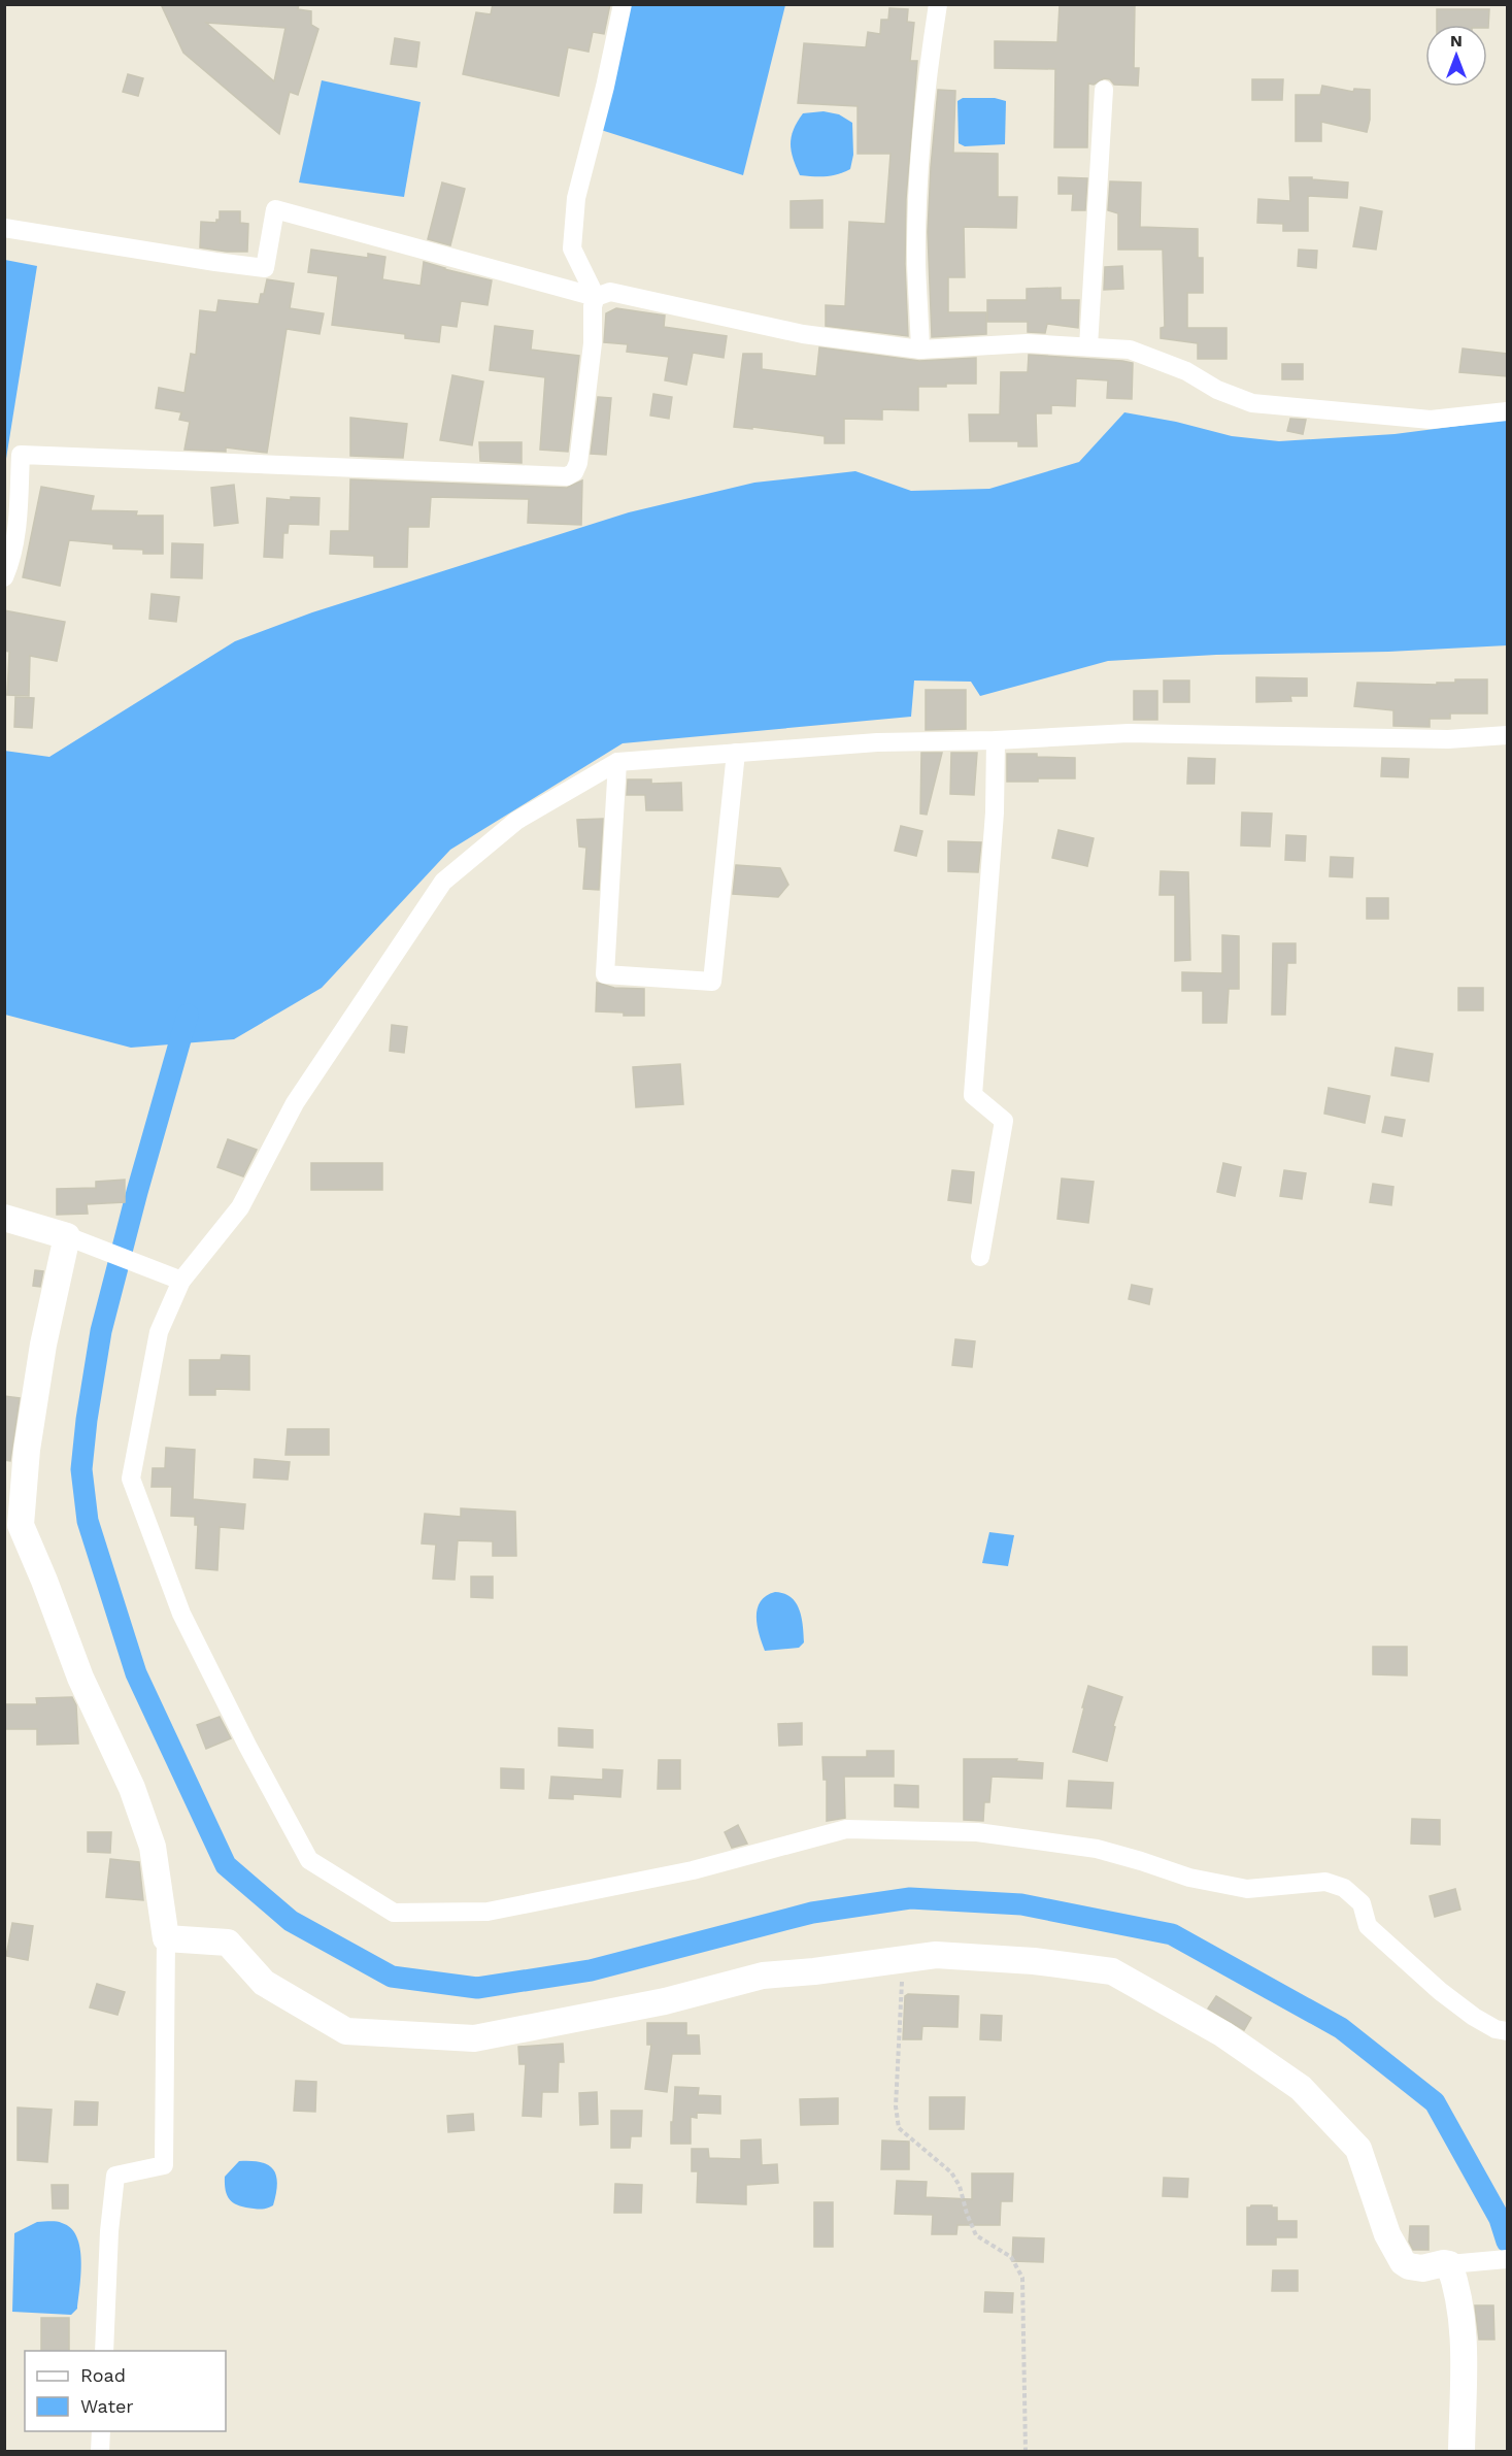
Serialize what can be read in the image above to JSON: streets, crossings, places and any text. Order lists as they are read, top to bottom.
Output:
{
  "legend": ["Road", "Water"],
  "north": "top"
}
